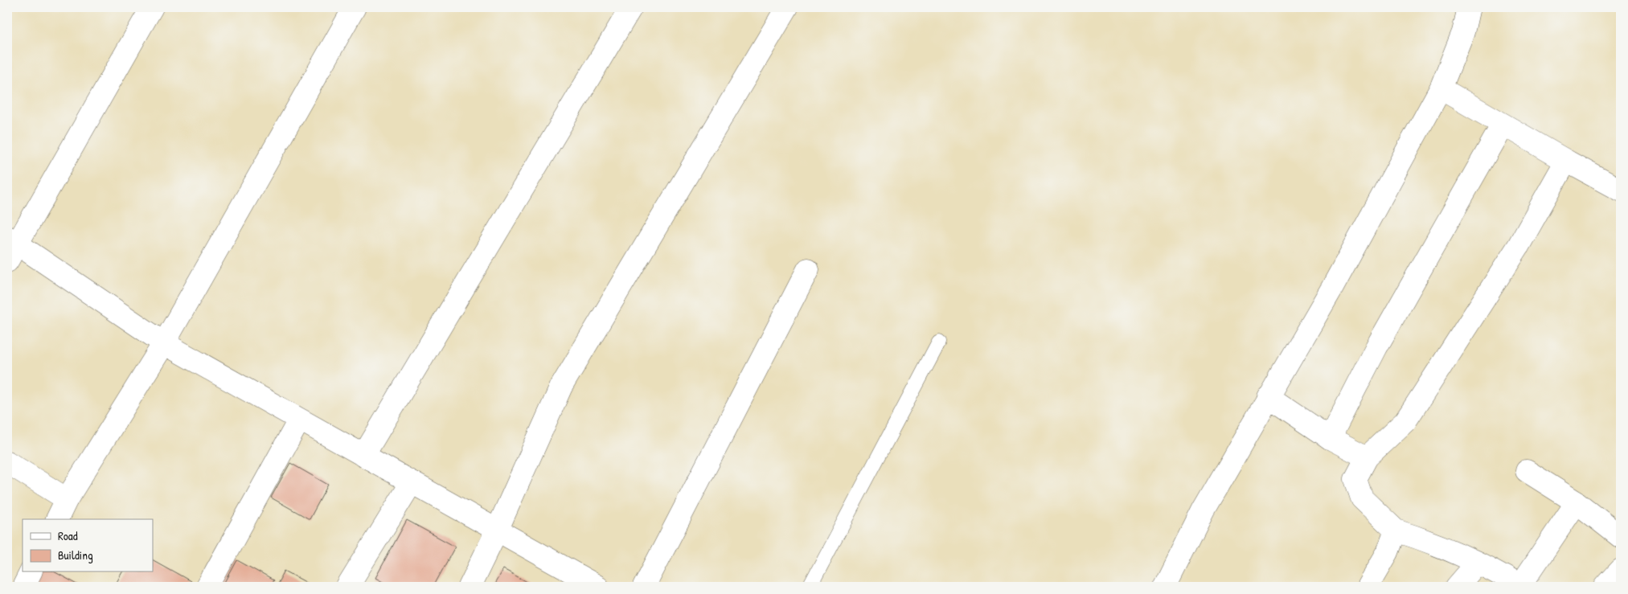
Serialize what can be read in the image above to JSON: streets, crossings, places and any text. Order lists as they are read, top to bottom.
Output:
{
  "legend": ["Road", "Building"]
}
